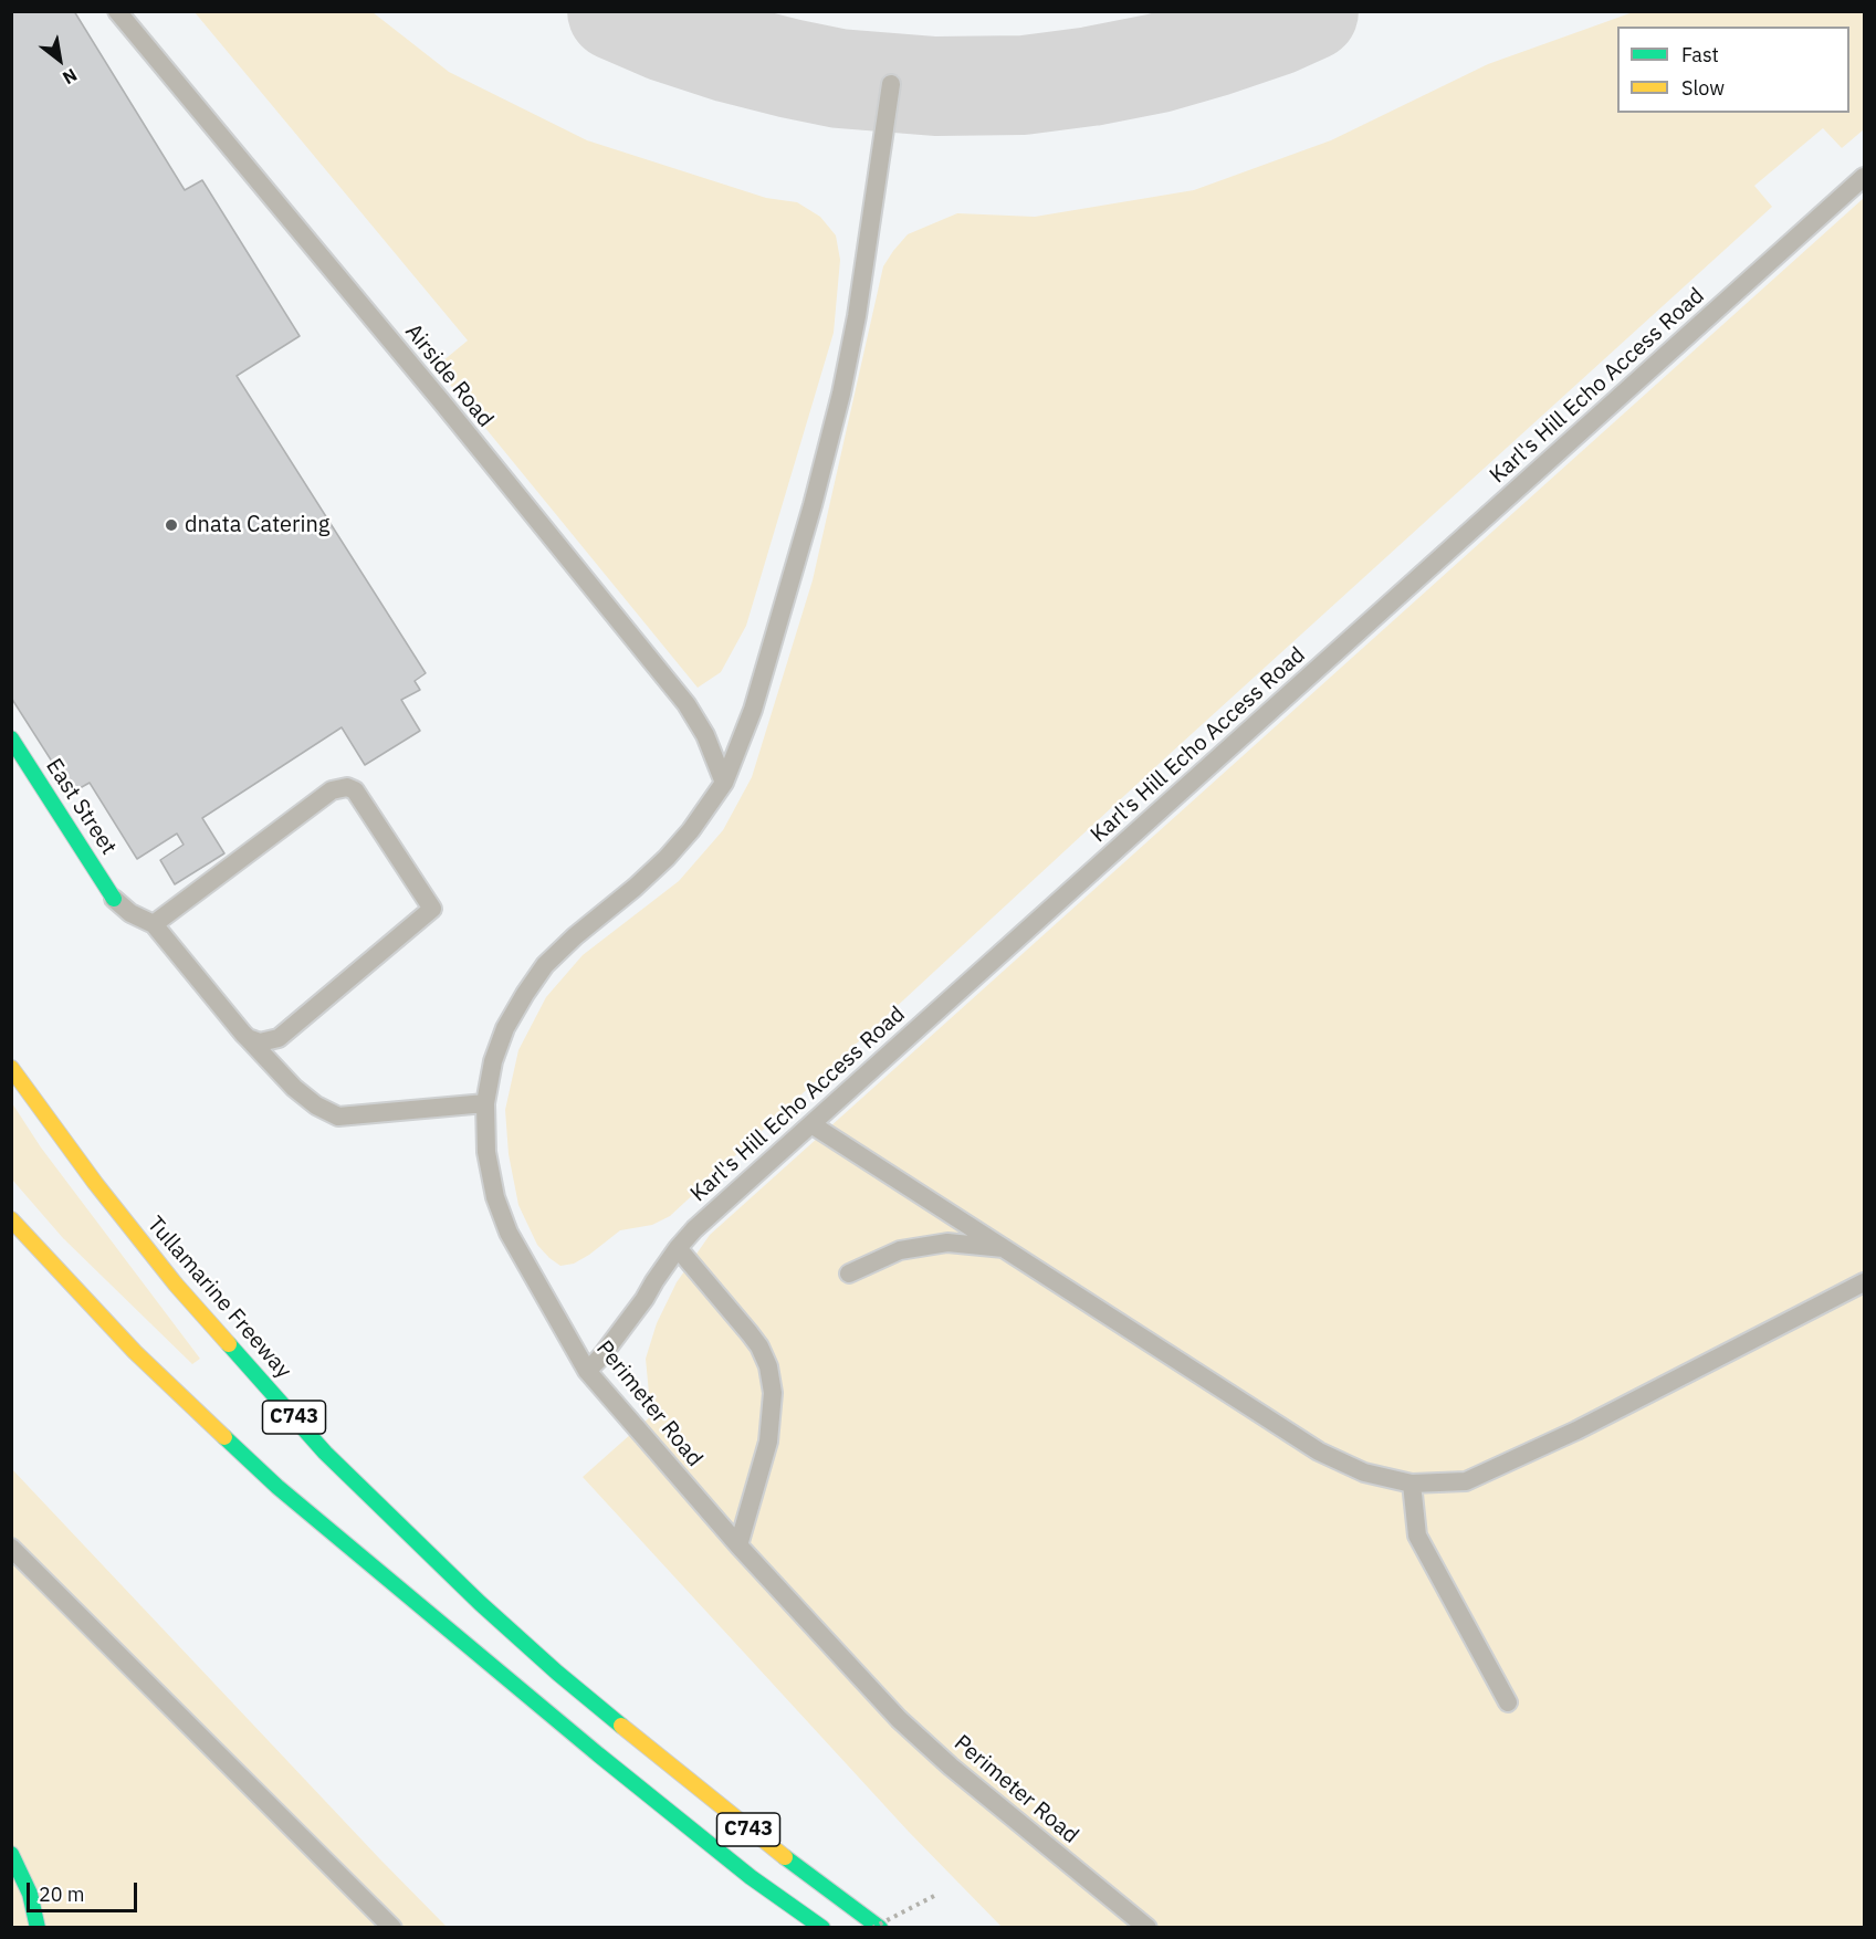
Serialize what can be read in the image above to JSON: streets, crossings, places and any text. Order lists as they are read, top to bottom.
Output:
{
  "streets": {
    "main road": ["East Street", "Tullamarine Freeway", "C743"],
    "lane": ["Airside Road", "Karl's Hill Echo Access Road", "Perimeter Road"]
  },
  "crossings": [
    ["Airside Road", "Perimeter Road"],
    ["Karl's Hill Echo Access Road", "Perimeter Road"]
  ],
  "places": ["dnata Catering"],
  "legend": ["Fast", "Slow"],
  "scale_bar": "20 m",
  "north": "bottom right"
}
